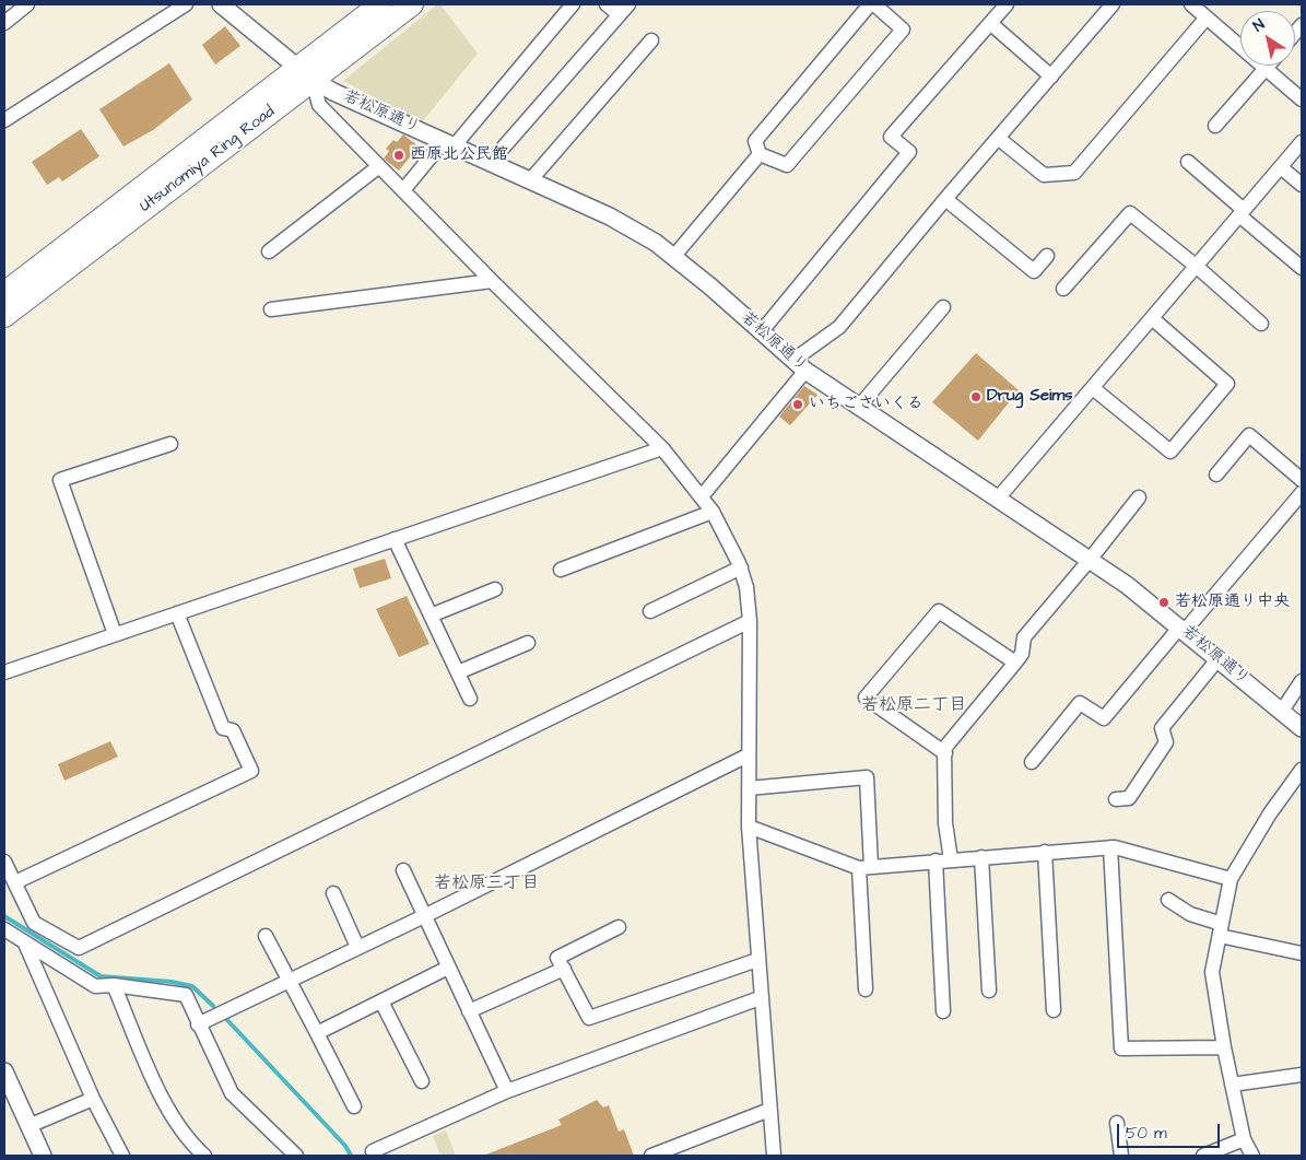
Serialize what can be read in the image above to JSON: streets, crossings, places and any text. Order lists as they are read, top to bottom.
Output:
{
  "streets": {
    "highway": ["Utsunomiya Ring Road"],
    "street": ["若松原通り"]
  },
  "crossings": [
    ["若松原通り", "Utsunomiya Ring Road"]
  ],
  "districts": ["若松原二丁目", "若松原三丁目"],
  "places": [
    "西原北公民館",
    "Drug Seims",
    "いちごさいくる",
    "若松原通り中央"
  ],
  "scale_bar": "50 m",
  "north": "top left"
}
